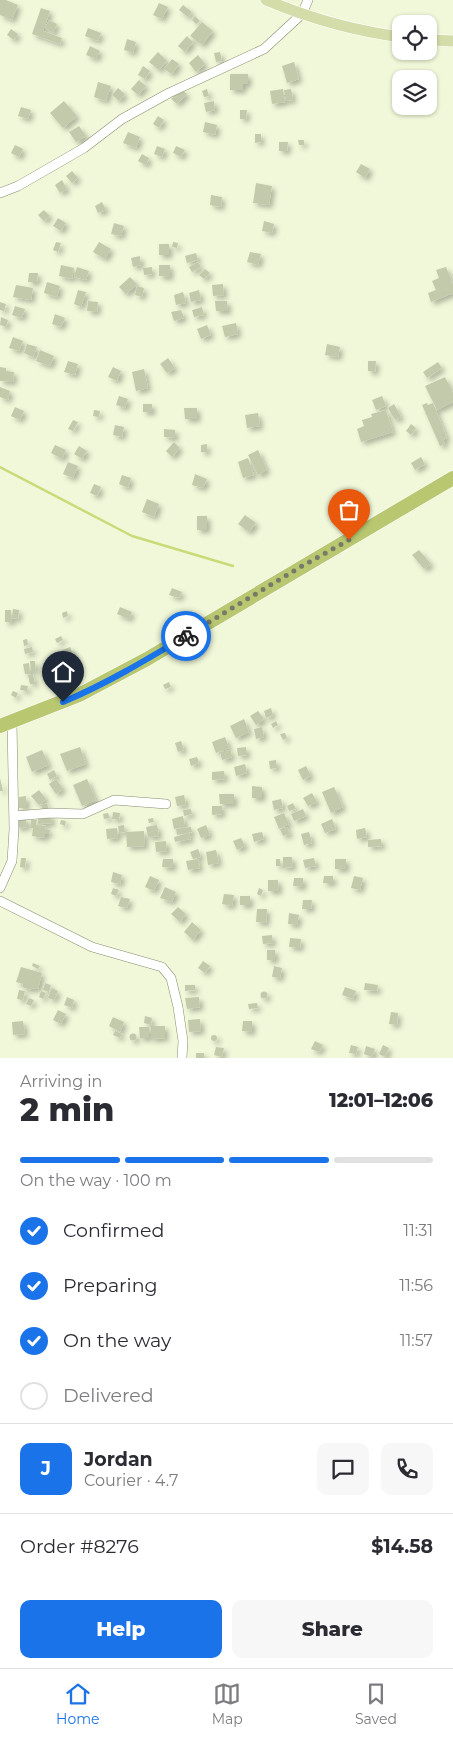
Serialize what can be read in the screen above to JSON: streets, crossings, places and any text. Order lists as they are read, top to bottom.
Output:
{
  "page": {
    "heading": ["2 min", "Arriving in", "12:01–12:06"],
    "panel": [
      "Jordan",
      "Courier · 4.7",
      "Order #8276",
      "$14.58"
    ],
    "bar": "On the way · 100 m",
    "list": [
      ["Confirmed", "11:31"],
      ["Preparing", "11:56"],
      ["On the way", "11:57"],
      "Delivered"
    ],
    "round": "J",
    "buttons": ["Help", "Share"],
    "tabs": ["Home", "Map", "Saved"]
  }
}
